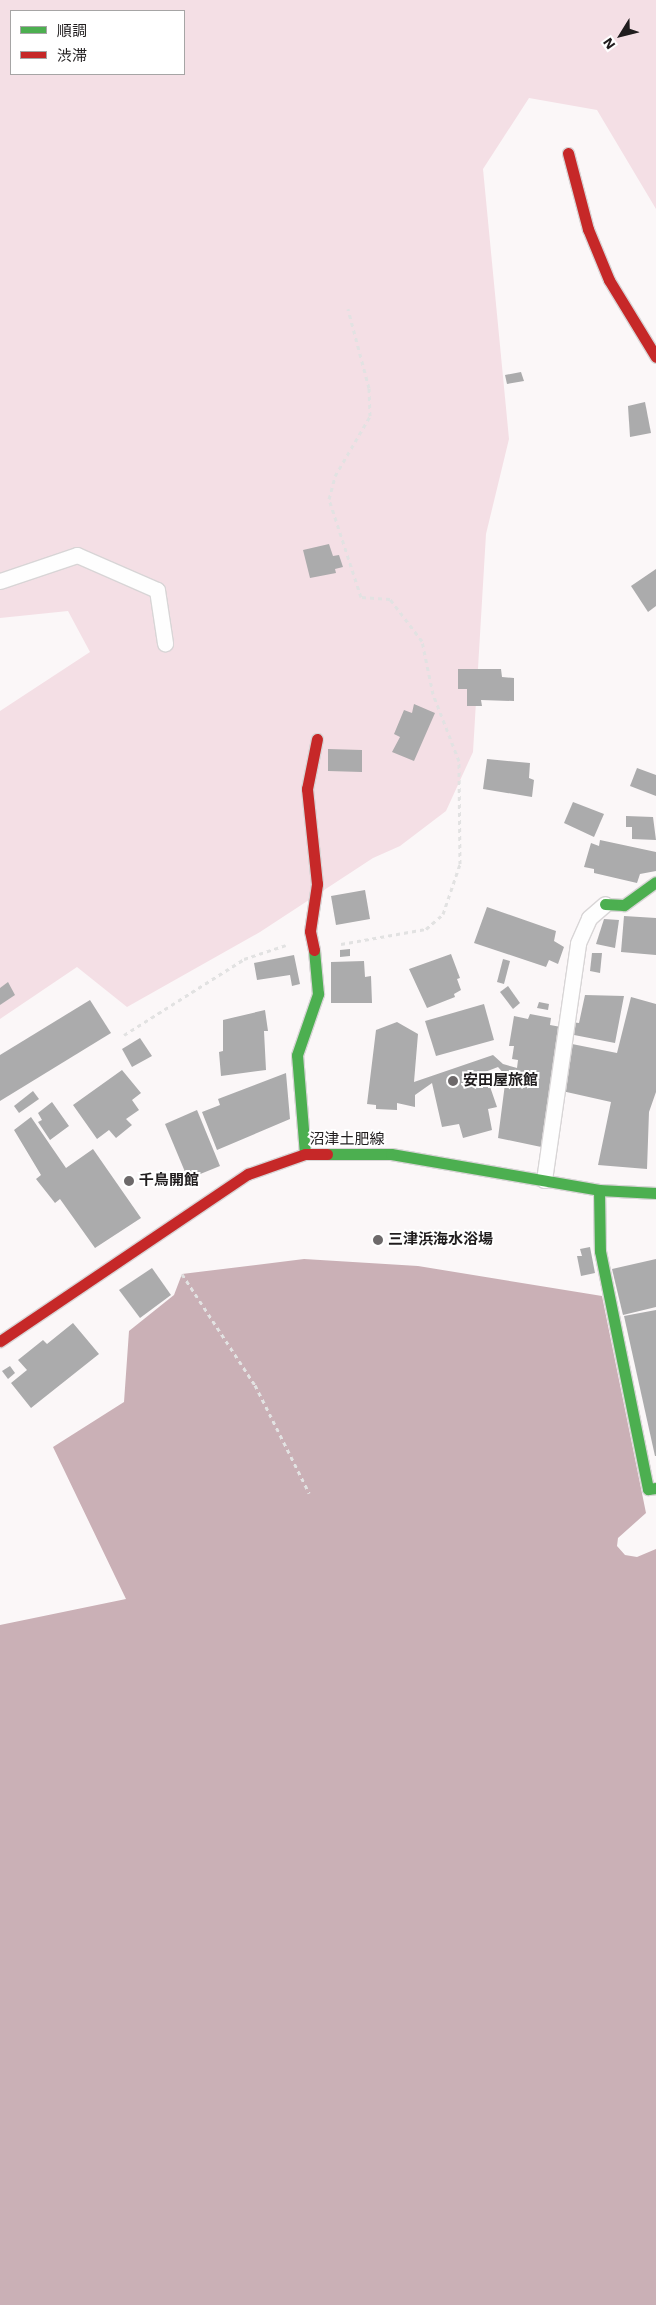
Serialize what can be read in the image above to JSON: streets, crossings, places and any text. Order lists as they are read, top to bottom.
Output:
{
  "streets": {
    "street": ["沼津土肥線"]
  },
  "places": ["安田屋旅館", "千鳥開館", "三津浜海水浴場"],
  "legend": ["順調", "渋滞"],
  "north": "bottom left"
}
